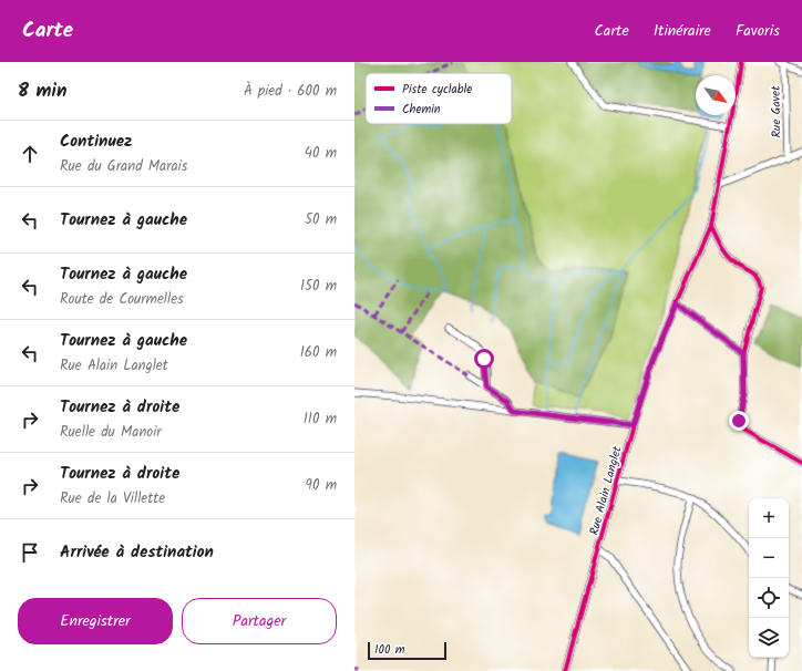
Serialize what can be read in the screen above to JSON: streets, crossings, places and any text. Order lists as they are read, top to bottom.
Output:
{
  "streets": {
    "street": ["Rue Gavet", "Rue Alain Langlet"]
  },
  "legend": ["Piste cyclable", "Chemin"],
  "scale_bar": "100 m",
  "north": "bottom right",
  "page": {
    "header": "Carte",
    "nav": ["Carte", "Itinéraire", "Favoris"],
    "heading": ["8 min", "À pied · 600 m"],
    "list": [
      ["Continuez", "Rue du Grand Marais", "40 m"],
      ["Tournez à gauche", "50 m"],
      ["Tournez à gauche", "Route de Courmelles", "150 m"],
      ["Tournez à gauche", "Rue Alain Langlet", "160 m"],
      ["Tournez à droite", "Ruelle du Manoir", "110 m"],
      ["Tournez à droite", "Rue de la Villette", "90 m"],
      "Arrivée à destination"
    ],
    "map_buttons": ["+", "−"],
    "buttons": ["Enregistrer", "Partager"],
    "scale": "100 m"
  }
}
